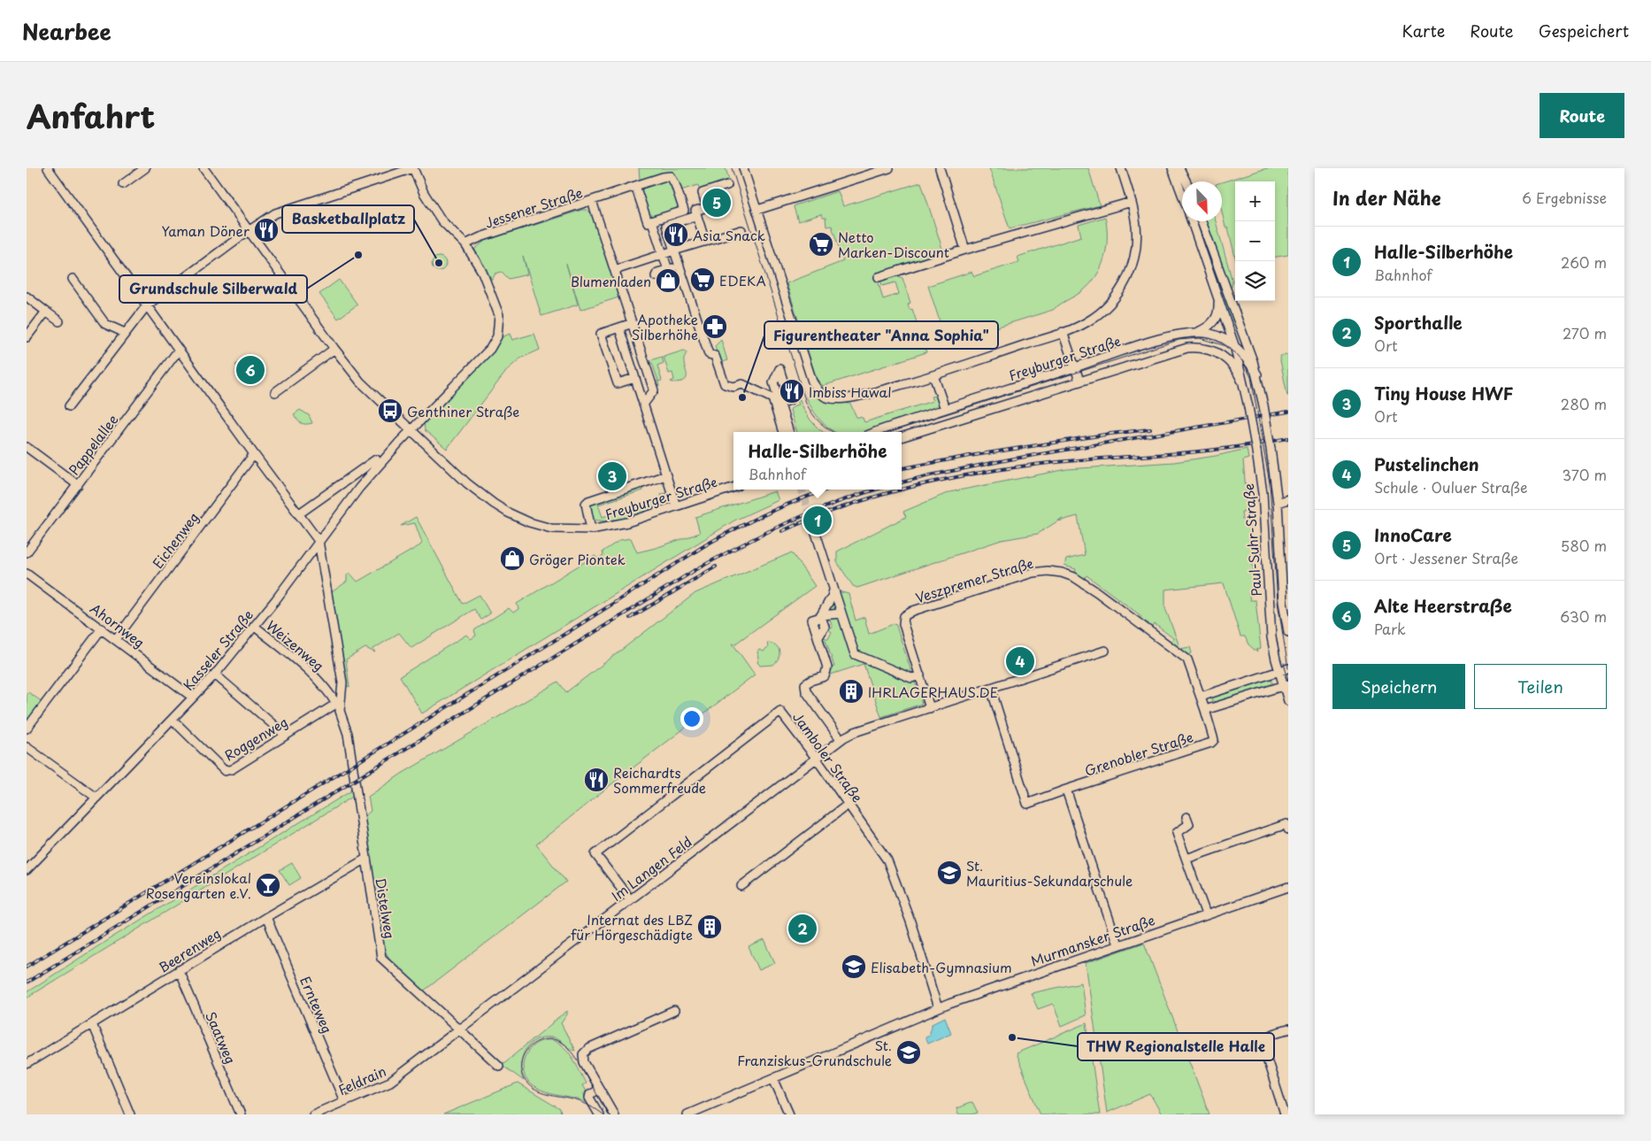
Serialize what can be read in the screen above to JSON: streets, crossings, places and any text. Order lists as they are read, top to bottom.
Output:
{
  "streets": {
    "street": [
      "Jessener Straße",
      "Freyburger Straße",
      "Pappelallee",
      "Eichenweg",
      "Paul-Suhr-Straße",
      "Veszpremer Straße",
      "Ahornweg",
      "Weizenweg",
      "Kasseler Straße",
      "Roggenweg",
      "Grenobler Straße",
      "Jamboler Straße",
      "Im Langen Feld",
      "Distelweg",
      "Murmansker Straße",
      "Beerenweg",
      "Ernteweg",
      "Saatweg",
      "Feldrain"
    ]
  },
  "crossings": [
    ["Freyburger Straße", "Paul-Suhr-Straße"],
    ["Freyburger Straße", "Kasseler Straße"],
    ["Eichenweg", "Ahornweg"],
    ["Veszpremer Straße", "Grenobler Straße"],
    ["Veszpremer Straße", "Im Langen Feld"],
    ["Ahornweg", "Kasseler Straße"],
    ["Weizenweg", "Kasseler Straße"],
    ["Weizenweg", "Roggenweg"],
    ["Weizenweg", "Distelweg"],
    ["Kasseler Straße", "Roggenweg"],
    ["Roggenweg", "Distelweg"],
    ["Grenobler Straße", "Im Langen Feld"],
    ["Jamboler Straße", "Im Langen Feld"],
    ["Jamboler Straße", "Murmansker Straße"],
    ["Im Langen Feld", "Distelweg"],
    ["Im Langen Feld", "Feldrain"],
    ["Distelweg", "Beerenweg"],
    ["Distelweg", "Feldrain"],
    ["Beerenweg", "Ernteweg"],
    ["Beerenweg", "Saatweg"],
    ["Ernteweg", "Feldrain"]
  ],
  "places": {
    "restaurant": [
      "Yaman Döner",
      "Asia Snack",
      "Imbiss Hawal",
      "Reichardts Sommerfreude"
    ],
    "supermarket": ["Netto Marken-Discount", "EDEKA"],
    "other": [
      "Grundschule Silberwald",
      "Basketballplatz",
      "Figurentheater \"Anna Sophia\"",
      "THW Regionalstelle Halle"
    ],
    "shop": ["Blumenladen", "Gröger Piontek"],
    "pharmacy": ["Apotheke Silberhöhe"],
    "bus stop": ["Genthiner Straße"],
    "building": ["IHRLAGERHAUS.DE", "Internat des LBZ für Hörgeschädigte"],
    "school or university": ["St. Mauritius-Sekundarschule", "Elisabeth-Gymnasium", "St. Franziskus-Grundschule"],
    "bar": ["Vereinslokal Rosengarten e.V."]
  },
  "north": "bottom right",
  "page": {
    "header": "Nearbee",
    "nav": ["Karte", "Route", "Gespeichert"],
    "title": "Anfahrt",
    "buttons": [
      "Route",
      ["Speichern", "Teilen"]
    ],
    "heading": ["In der Nähe", "6 Ergebnisse"],
    "map_buttons": ["+", "−"],
    "pins": [
      "5",
      "6",
      "3",
      "1",
      "4",
      "2"
    ],
    "list": [
      {
        "mark": "1",
        "name": "Halle-Silberhöhe",
        "note": "Bahnhof",
        "value": "260 m"
      },
      {
        "mark": "2",
        "name": "Sporthalle",
        "note": "Ort",
        "value": "270 m"
      },
      {
        "mark": "3",
        "name": "Tiny House HWF",
        "note": "Ort",
        "value": "280 m"
      },
      {
        "mark": "4",
        "name": "Pustelinchen",
        "note": "Schule · Ouluer Straße",
        "value": "370 m"
      },
      {
        "mark": "5",
        "name": "InnoCare",
        "note": "Ort · Jessener Straße",
        "value": "580 m"
      },
      {
        "mark": "6",
        "name": "Alte Heerstraße",
        "note": "Park",
        "value": "630 m"
      }
    ],
    "popup": ["Halle-Silberhöhe", "Bahnhof"]
  }
}
